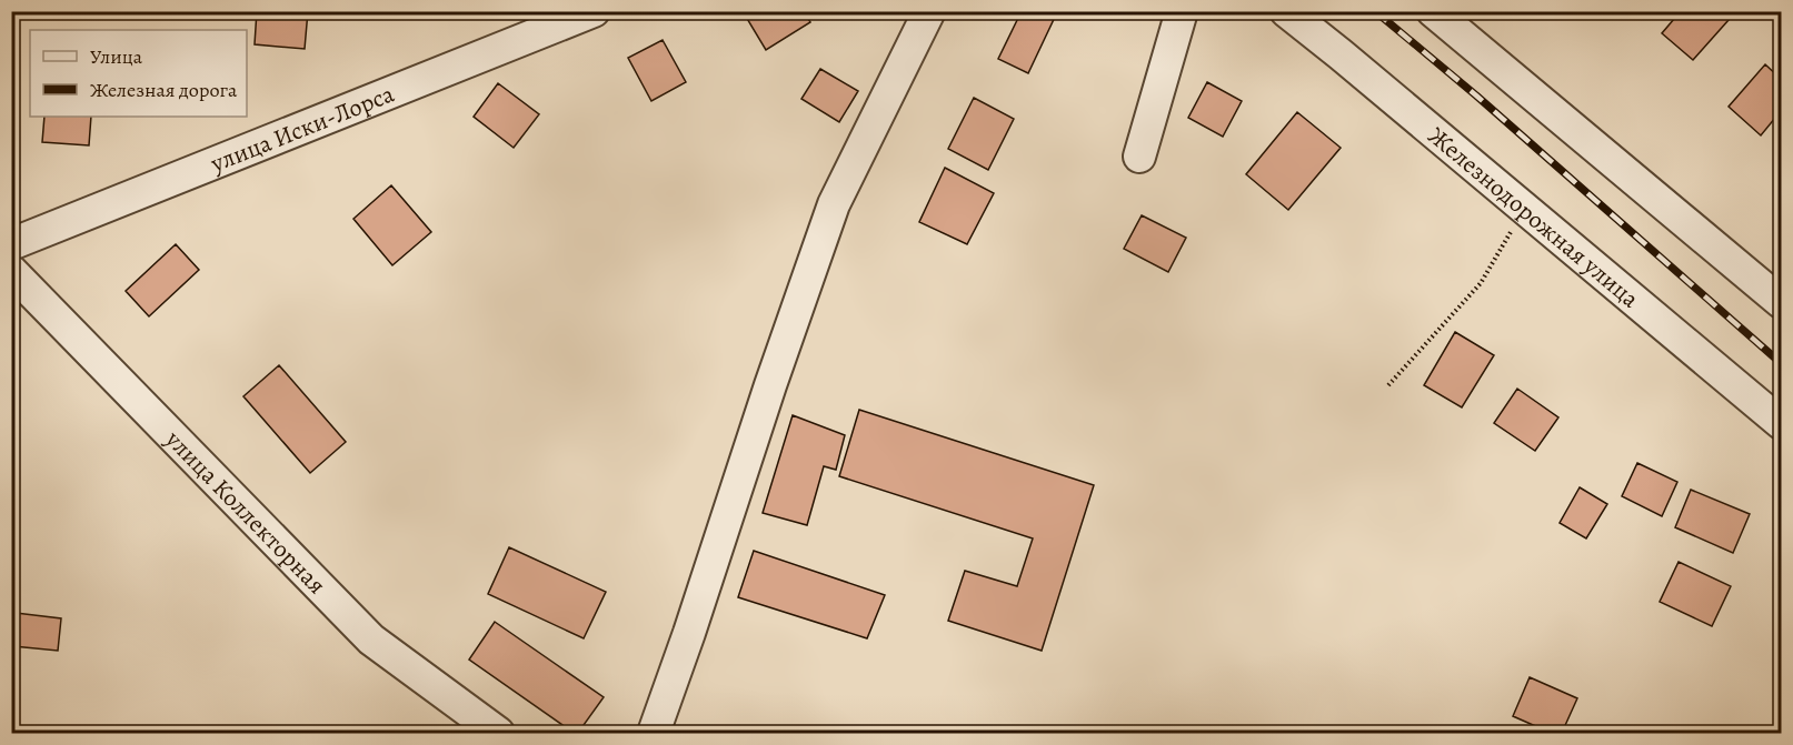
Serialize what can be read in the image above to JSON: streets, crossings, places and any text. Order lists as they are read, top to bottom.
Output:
{
  "streets": {
    "street": ["улица Иски-Лорса", "Железнодорожная улица", "улица Коллекторная"]
  },
  "legend": ["Улица", "Железная дорога"]
}
